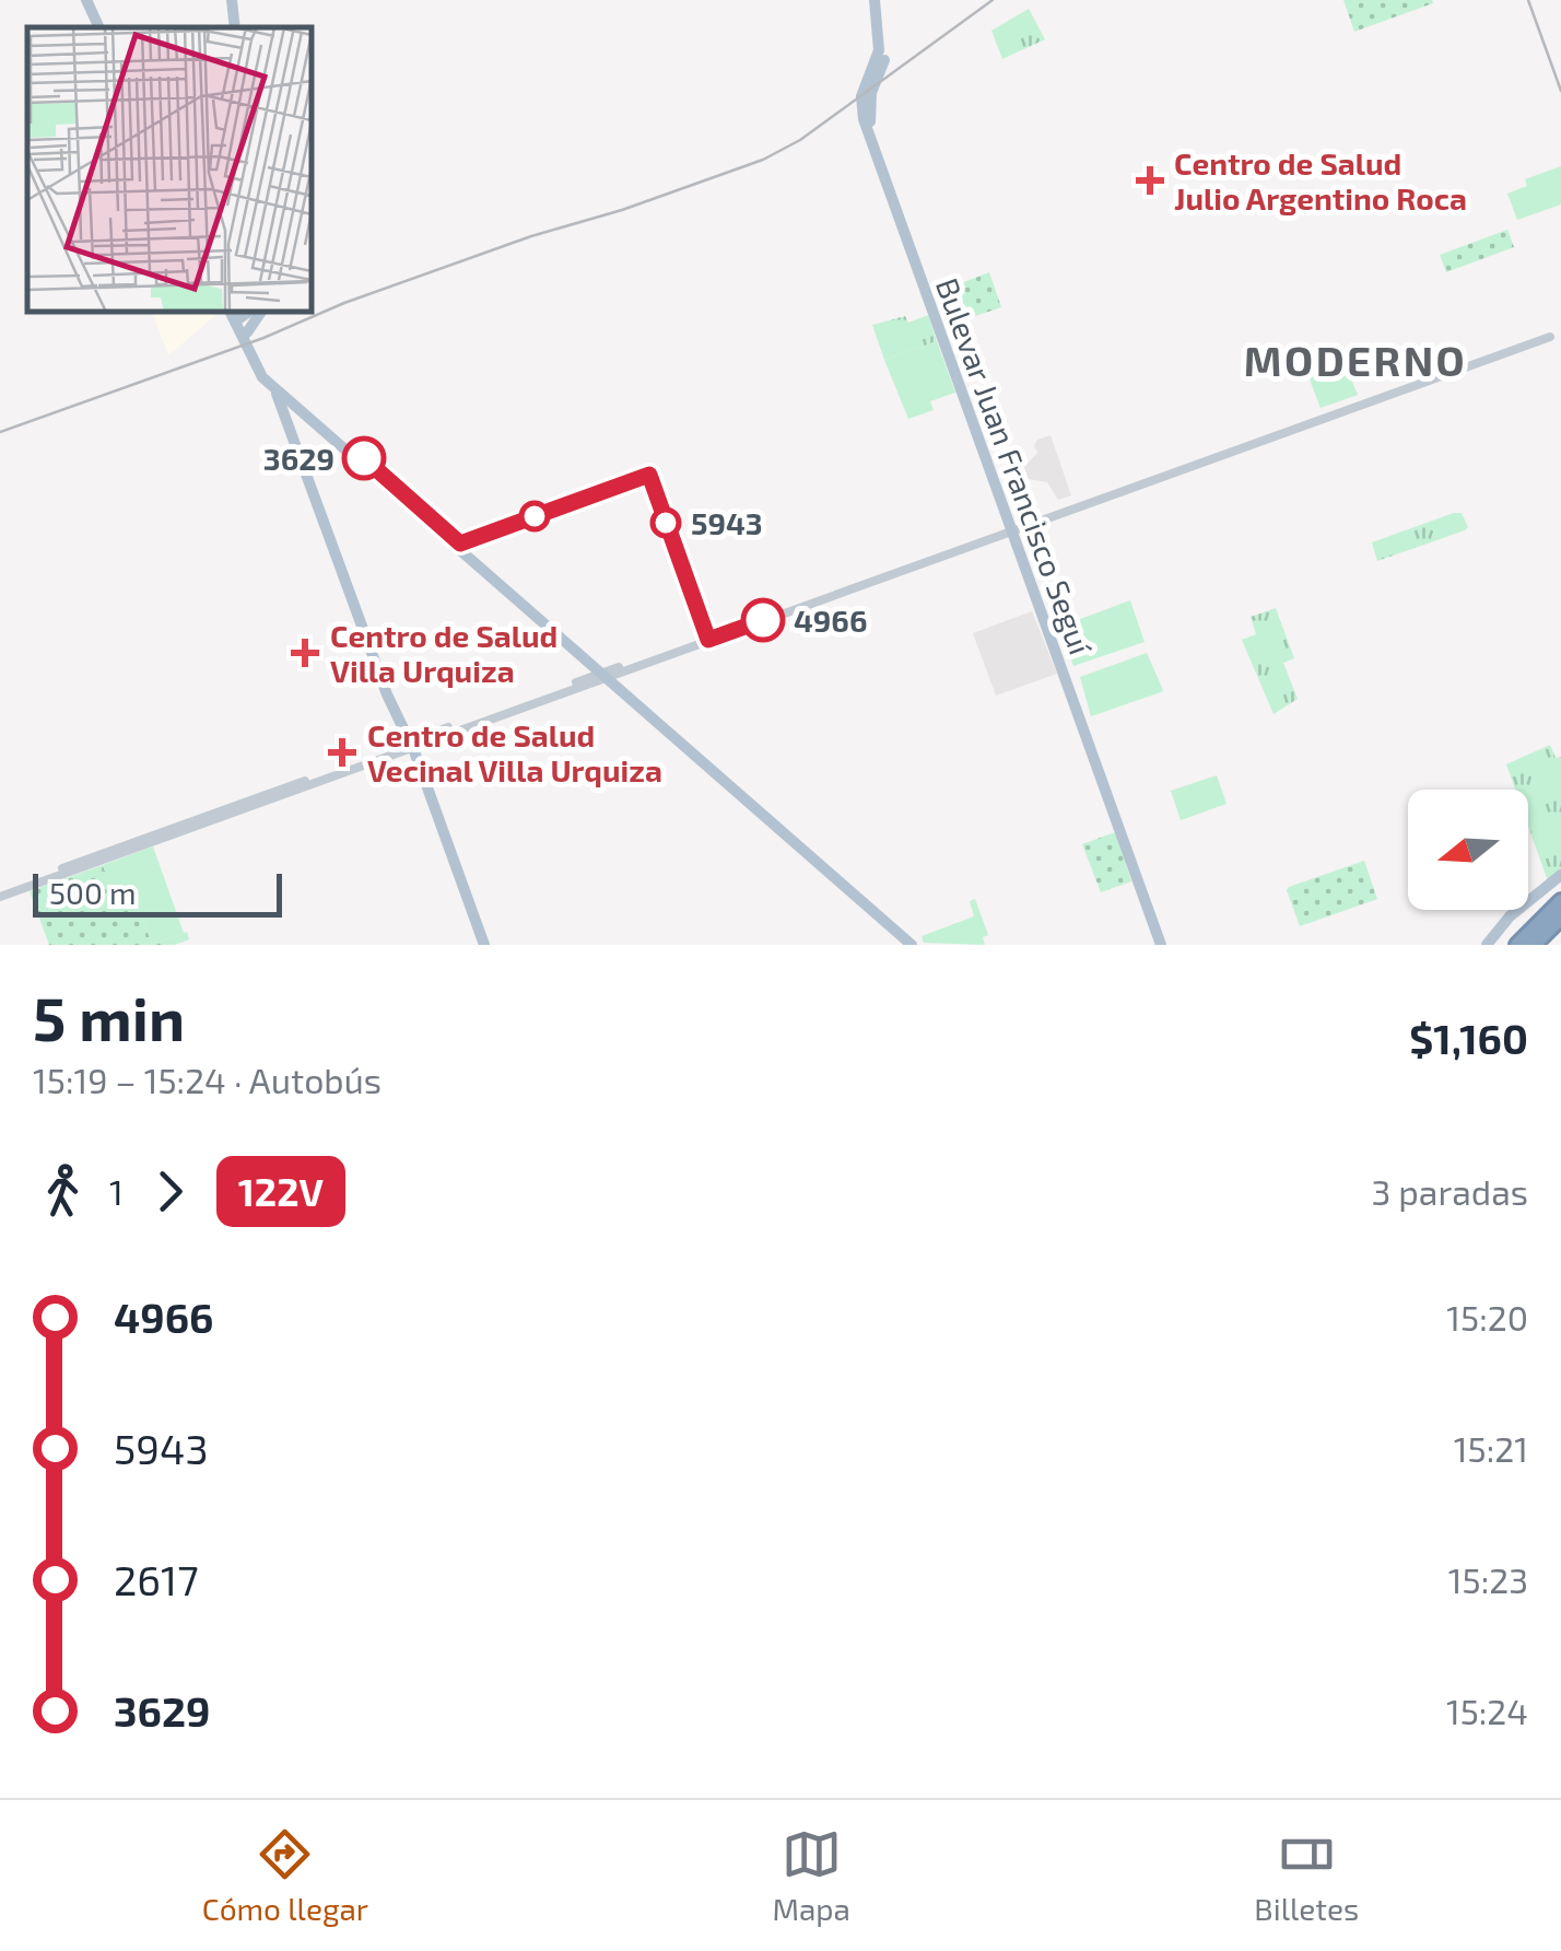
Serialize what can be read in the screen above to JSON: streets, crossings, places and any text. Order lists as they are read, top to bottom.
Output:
{
  "streets": {
    "main road": ["Bulevar Juan Francisco Seguí"]
  },
  "districts": ["MODERNO"],
  "places": {
    "health": ["Centro de Salud Julio Argentino Roca", "Centro de Salud Villa Urquiza", "Centro de Salud Vecinal Villa Urquiza"],
    "other": ["3629", "5943", "4966"]
  },
  "lines": ["bus line 122V"],
  "scale_bar": "500 m",
  "north": "left",
  "page": {
    "scale": "500 m",
    "heading": ["5 min", "15:19 – 15:24 · Autobús", "$1,160"],
    "legs": ["1", "122V", "3 paradas"],
    "list": [
      {
        "name": "4966",
        "value": "15:20"
      },
      {
        "name": "5943",
        "value": "15:21"
      },
      {
        "name": "2617",
        "value": "15:23"
      },
      {
        "name": "3629",
        "value": "15:24"
      }
    ],
    "tabs": ["Cómo llegar", "Mapa", "Billetes"]
  }
}
